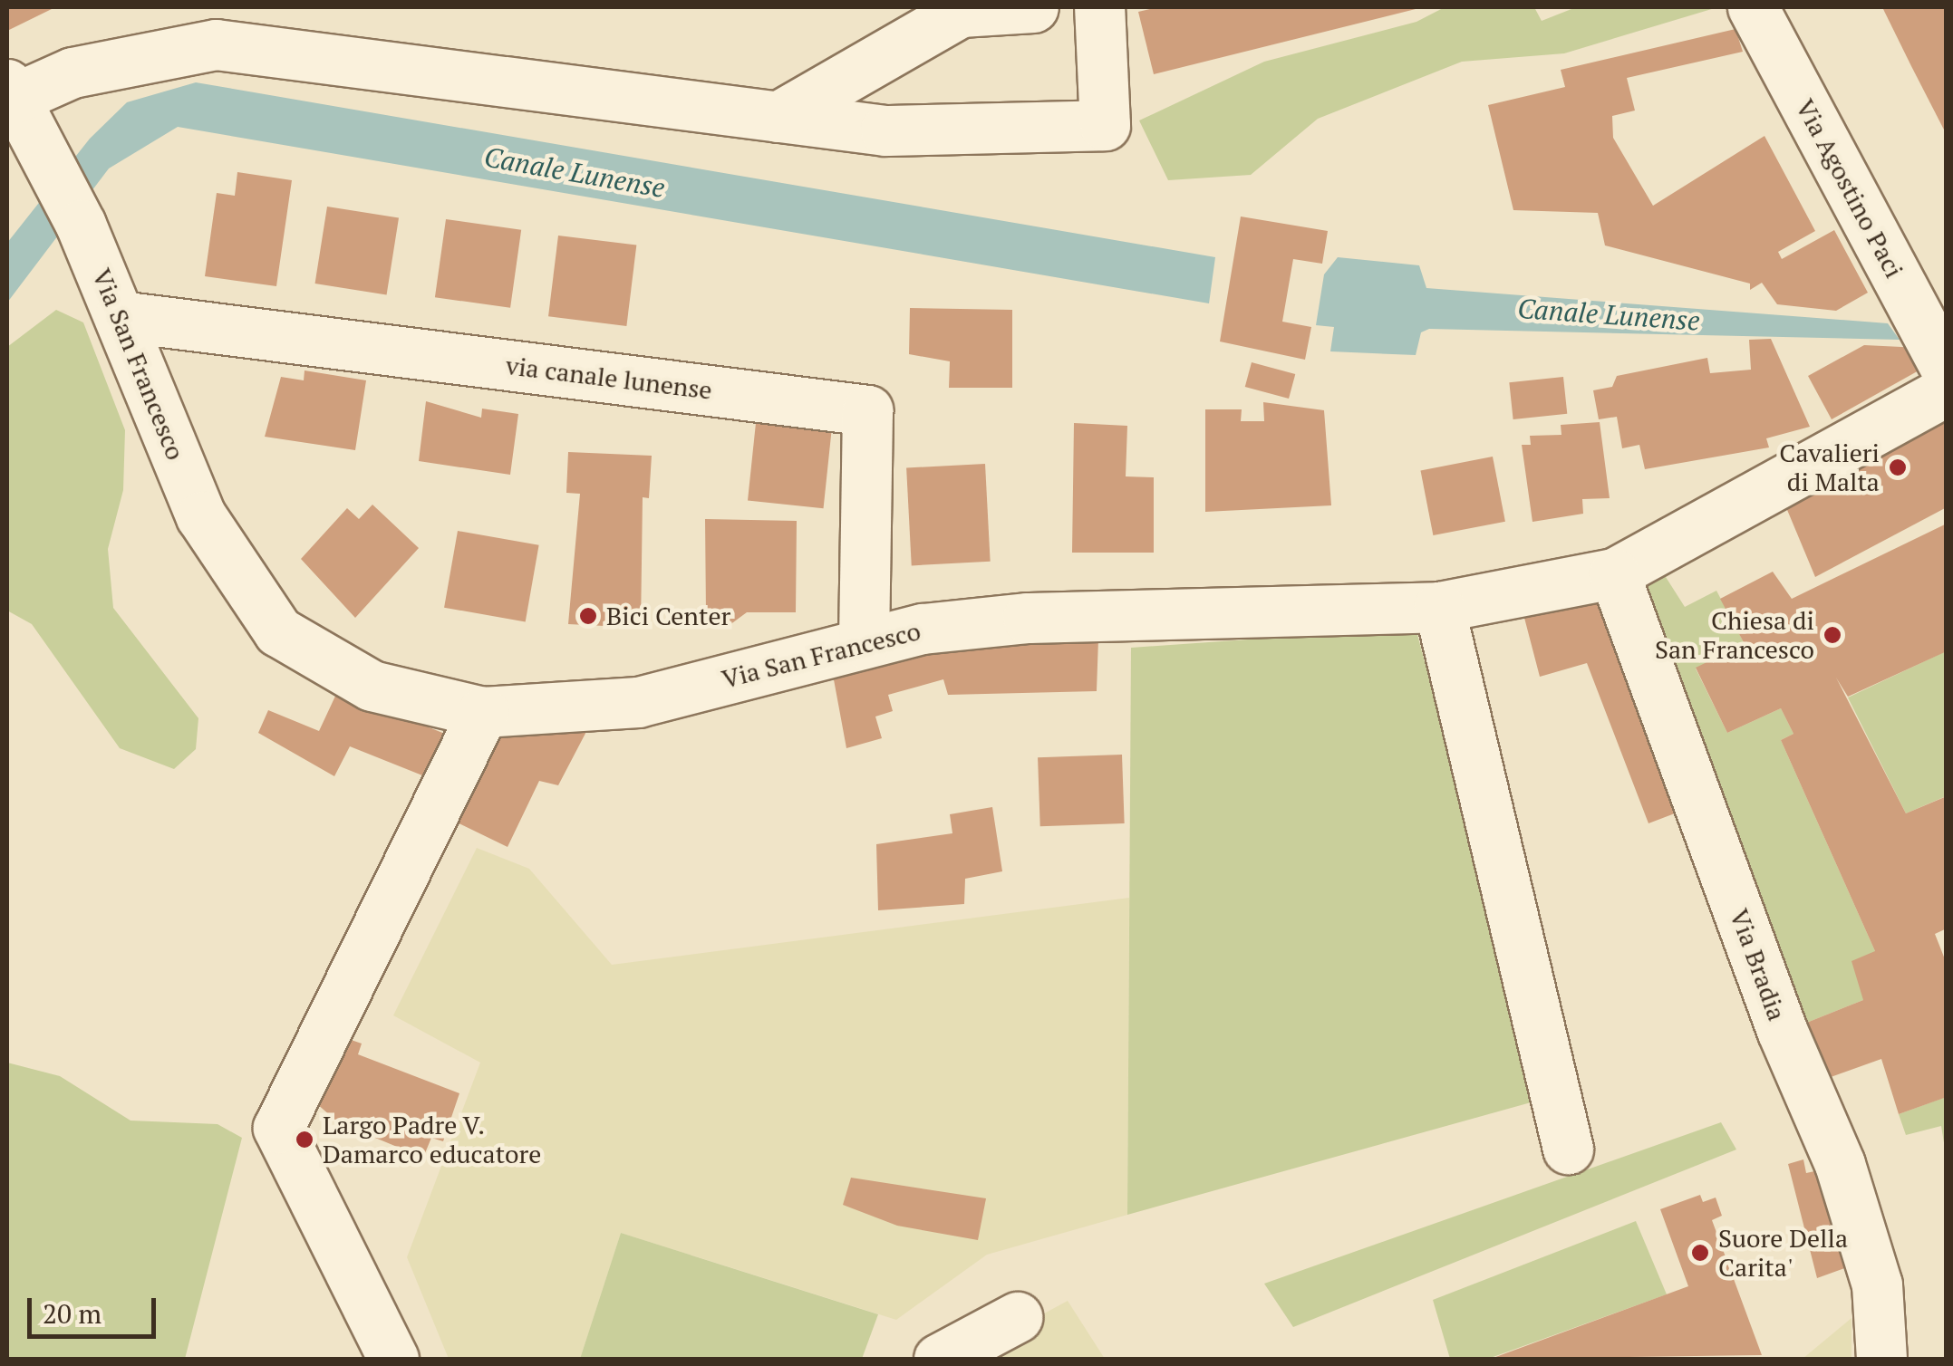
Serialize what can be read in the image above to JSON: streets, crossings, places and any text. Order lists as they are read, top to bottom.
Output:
{
  "streets": {
    "street": [
      "Via Agostino Paci",
      "Via San Francesco",
      "via canale lunense",
      "Via Bradia"
    ]
  },
  "crossings": [
    ["Via San Francesco", "via canale lunense"],
    ["Via San Francesco", "Via Bradia"]
  ],
  "water": ["Canale Lunense"],
  "places": [
    "Cavalieri di Malta",
    "Bici Center",
    "Chiesa di San Francesco",
    "Largo Padre V. Damarco educatore",
    "Suore Della Carita'"
  ],
  "scale_bar": "20 m"
}
